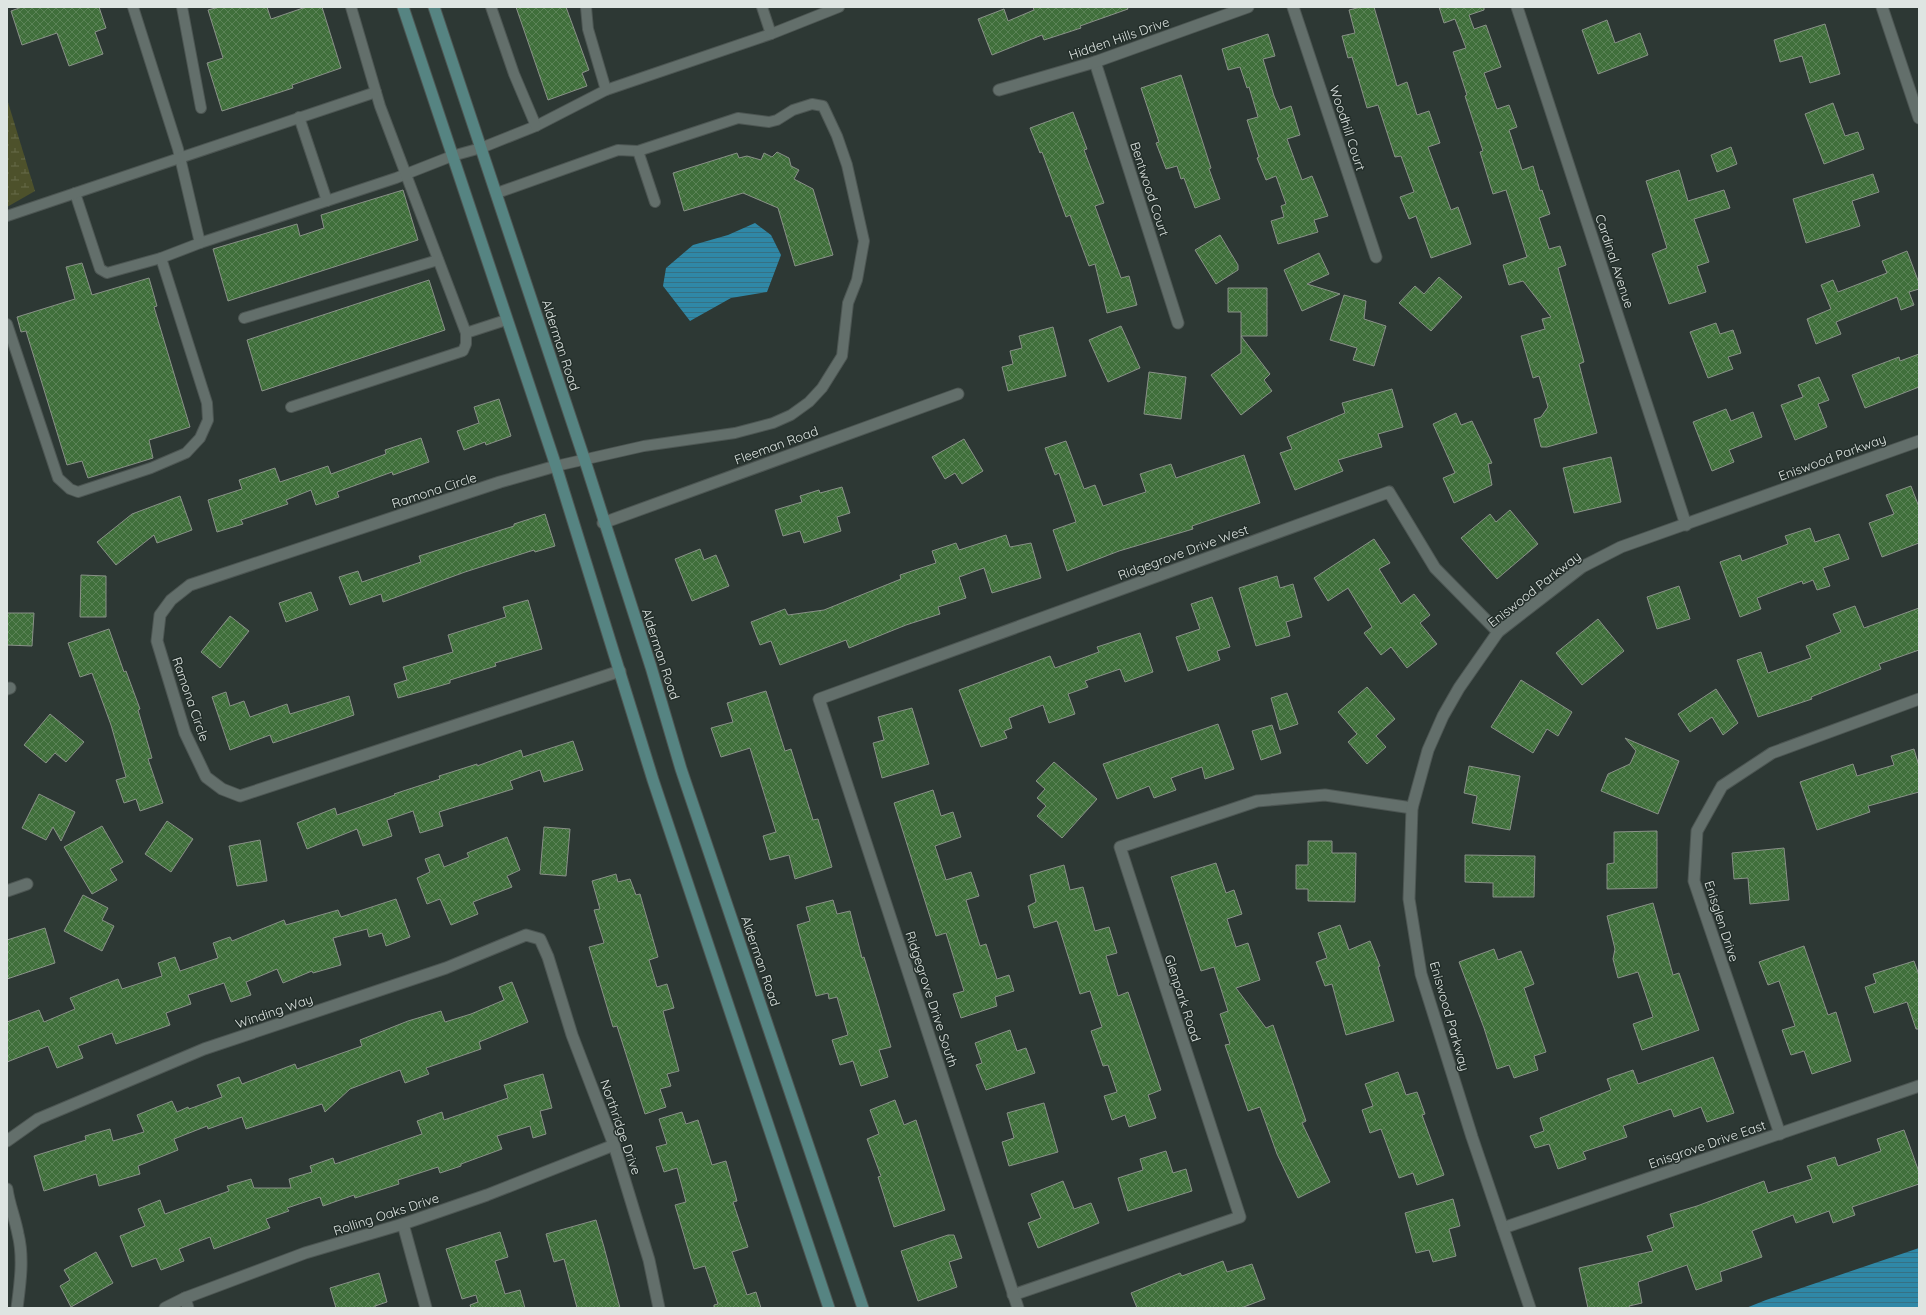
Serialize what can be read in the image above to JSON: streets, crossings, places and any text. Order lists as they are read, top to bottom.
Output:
{
  "streets": {
    "main road": ["Alderman Road"],
    "street": [
      "Hidden Hills Drive",
      "Woodhill Court",
      "Bentwood Court",
      "Cardinal Avenue",
      "Fleeman Road",
      "Eniswood Parkway",
      "Ramona Circle",
      "Ridgegrove Drive West",
      "Enisglen Drive",
      "Glenpark Road",
      "Ridgegrove Drive South",
      "Winding Way",
      "Northridge Drive",
      "Enisgrove Drive East",
      "Rolling Oaks Drive"
    ]
  },
  "crossings": [
    ["Hidden Hills Drive", "Bentwood Court"],
    ["Cardinal Avenue", "Eniswood Parkway"],
    ["Alderman Road", "Fleeman Road"],
    ["Eniswood Parkway", "Ridgegrove Drive West"],
    ["Eniswood Parkway", "Glenpark Road"],
    ["Eniswood Parkway", "Enisgrove Drive East"],
    ["Ridgegrove Drive West", "Ridgegrove Drive South"],
    ["Enisglen Drive", "Enisgrove Drive East"],
    ["Glenpark Road", "Ridgegrove Drive South"],
    ["Winding Way", "Northridge Drive"],
    ["Northridge Drive", "Rolling Oaks Drive"]
  ]
}
